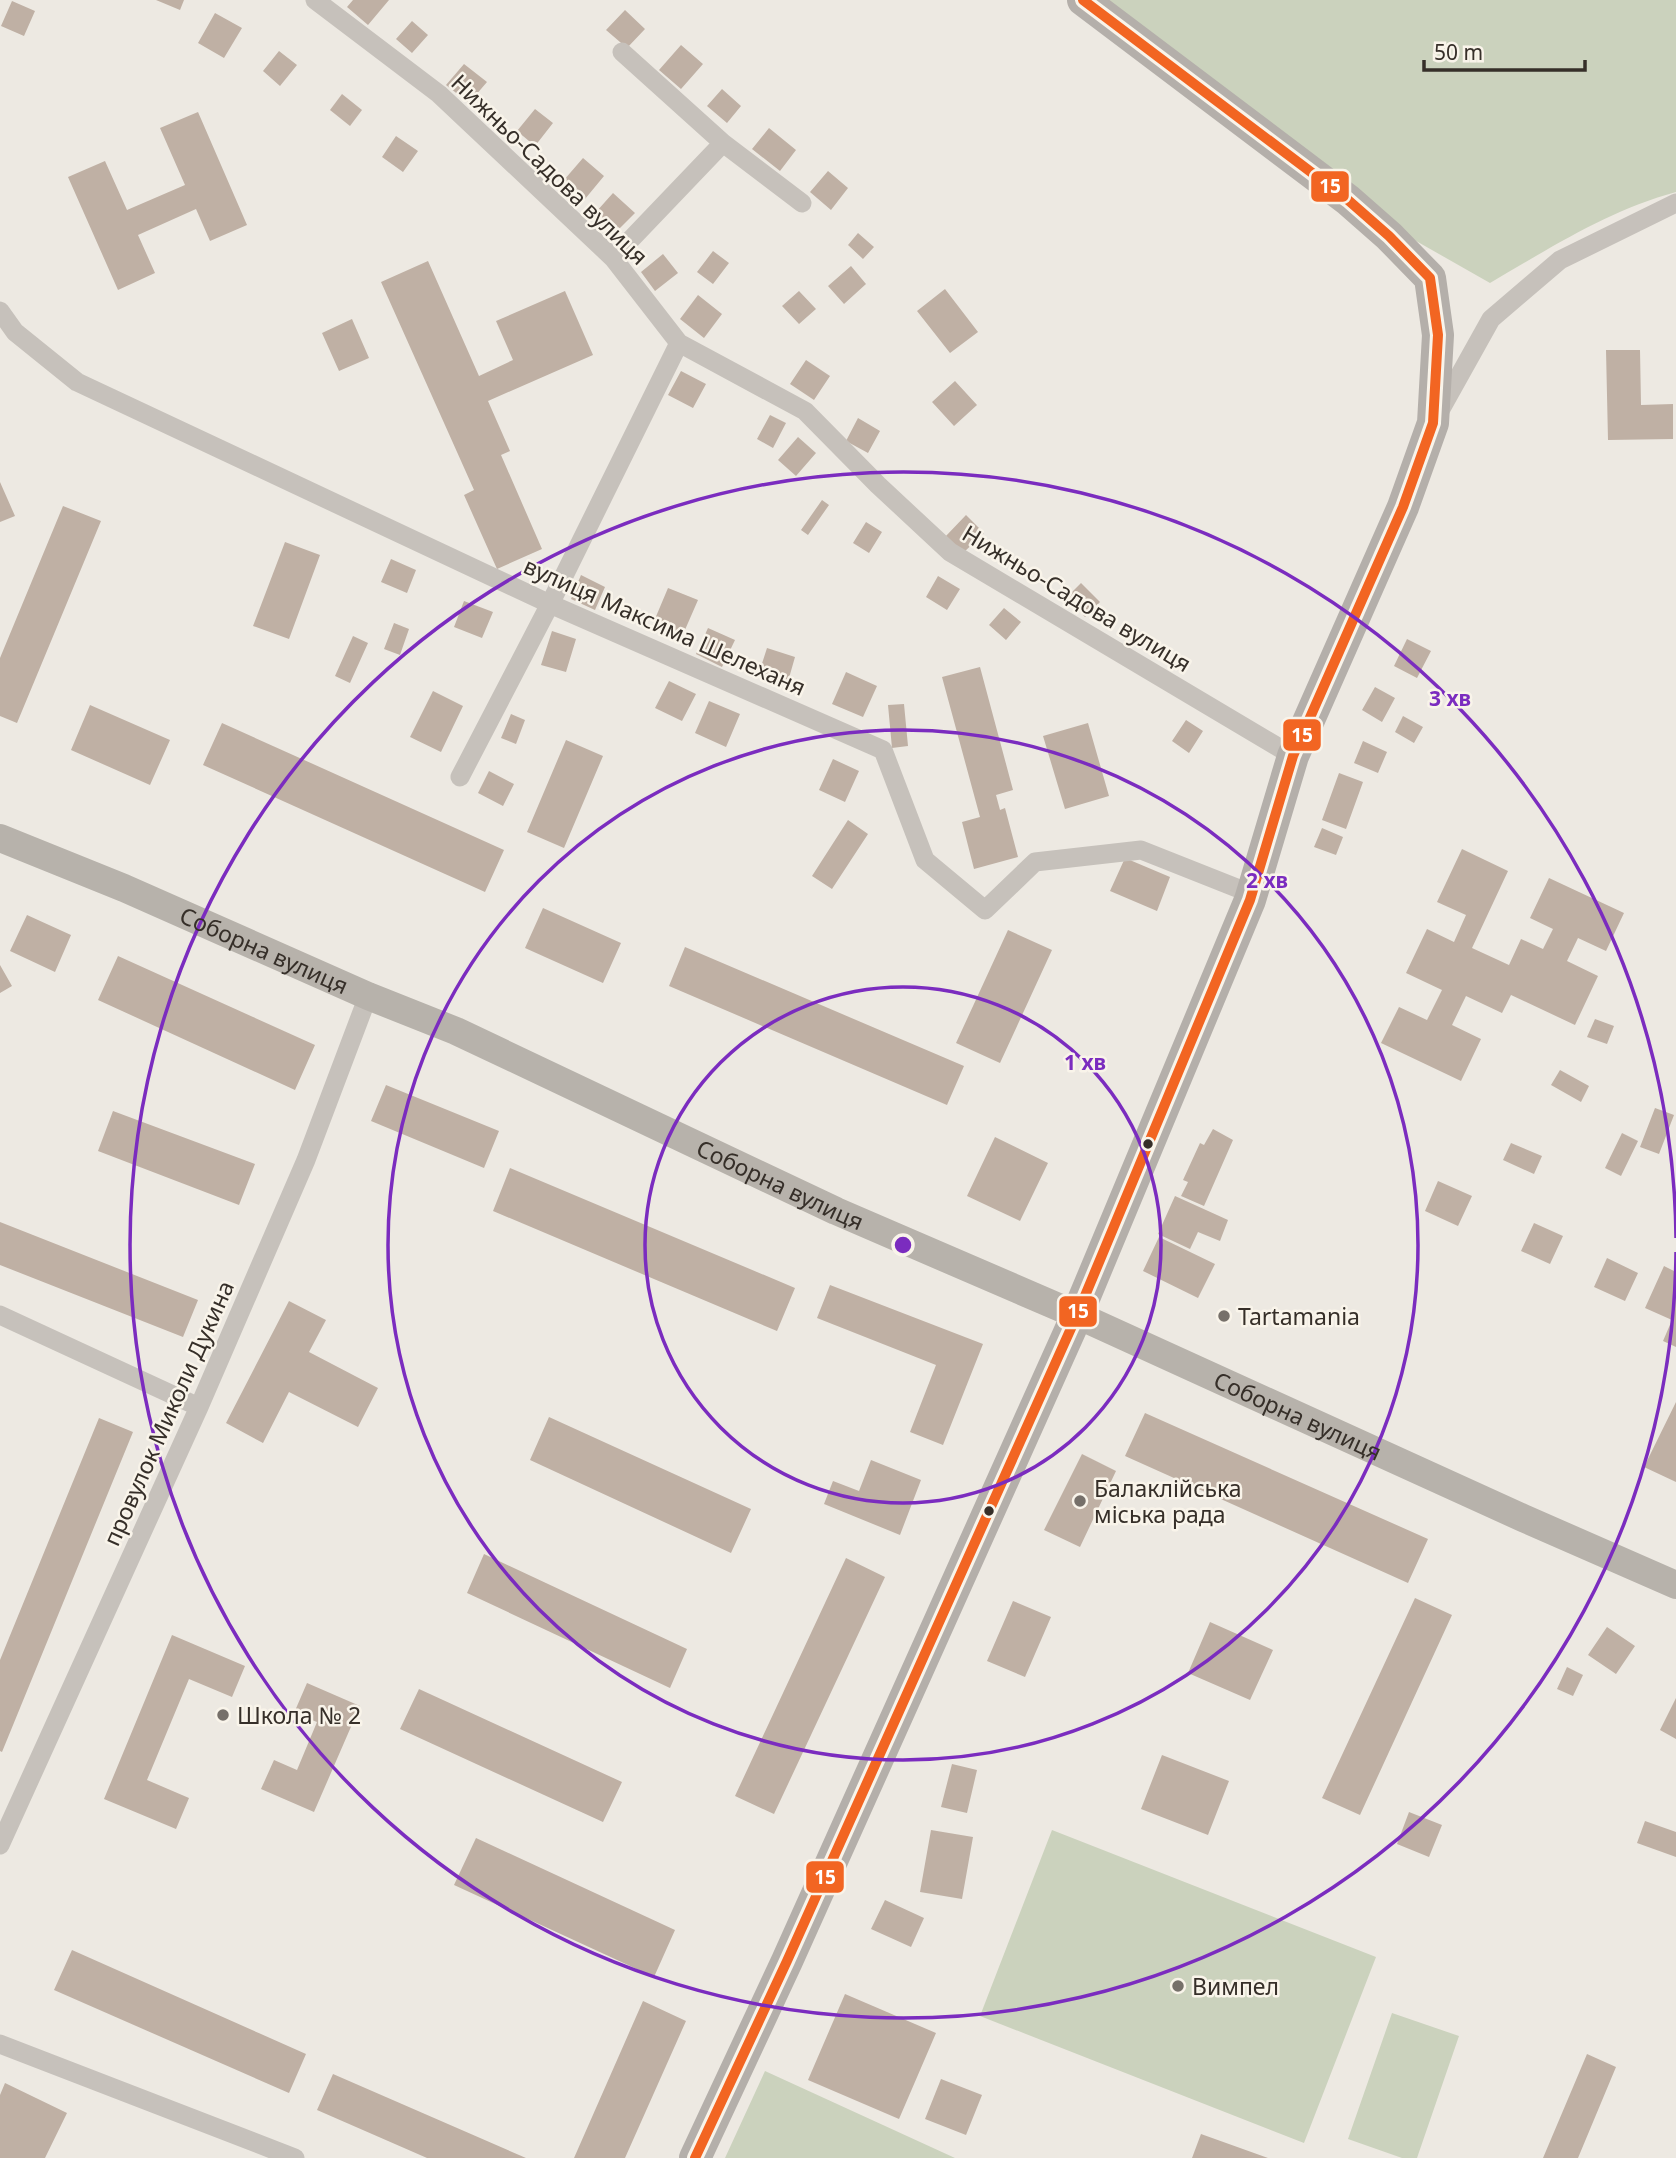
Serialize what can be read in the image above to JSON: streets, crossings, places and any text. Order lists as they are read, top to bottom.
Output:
{
  "streets": {
    "street": [
      "Нижньо-Садова вулиця",
      "вулиця Максима Шелеханя",
      "Соборна вулиця",
      "провулок Миколи Дукина"
    ]
  },
  "crossings": [
    ["Соборна вулиця", "провулок Миколи Дукина"]
  ],
  "places": [
    "Tartamania",
    "Балаклійська міська рада",
    "Школа № 2",
    "Вимпел"
  ],
  "lines": ["transit line 15"],
  "scale_bar": "50 m",
  "rings": ["3 хв", "2 хв", "1 хв"]
}
